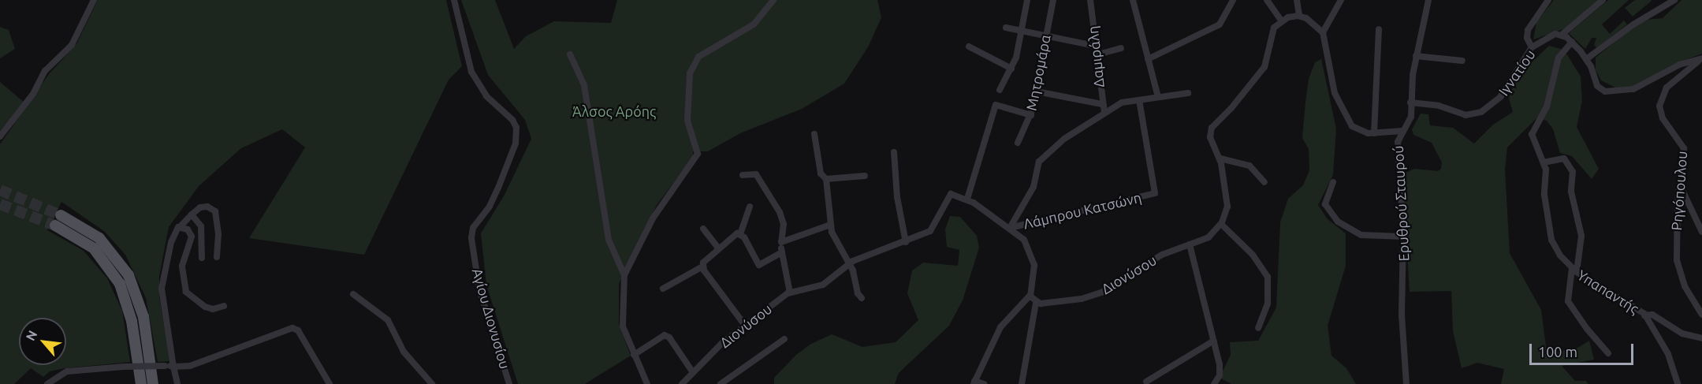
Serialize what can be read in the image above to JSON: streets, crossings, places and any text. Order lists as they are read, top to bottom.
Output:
{
  "streets": {
    "street": [
      "Δαμιράλη",
      "Μητρομάρα",
      "Ιγνατίου",
      "Ρηγόπουλου",
      "Ερυθρού Σταυρού",
      "Λάμπρου Κατσώνη",
      "Διονύσου",
      "Υπαπαντής",
      "Αγίου Διονυσίου"
    ]
  },
  "crossings": [
    ["Ιγνατίου", "Ερυθρού Σταυρού"]
  ],
  "parks": ["Άλσος Αρόης"],
  "scale_bar": "100 m",
  "north": "top left"
}
